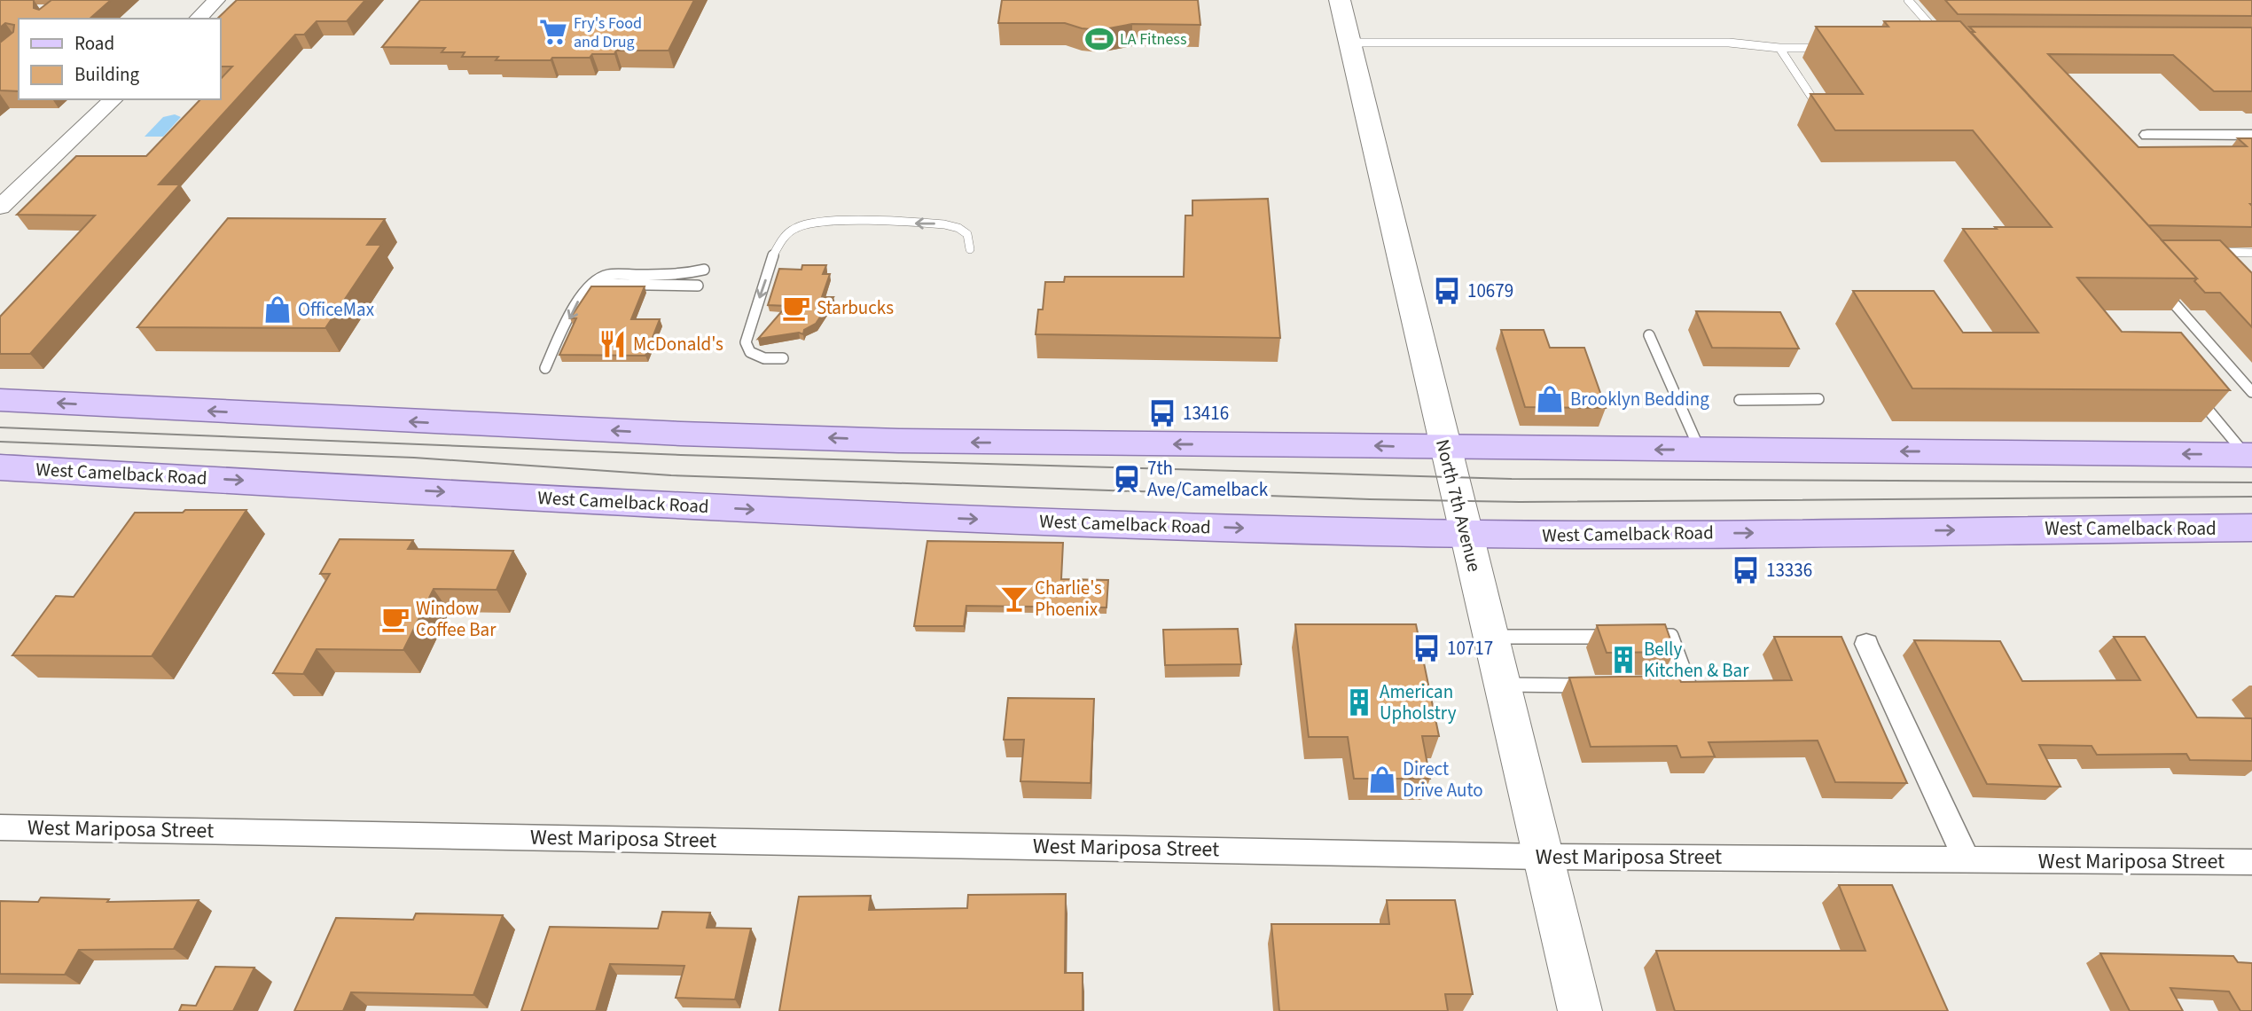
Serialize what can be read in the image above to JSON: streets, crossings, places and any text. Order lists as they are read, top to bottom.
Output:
{
  "streets": {
    "main road": ["West Camelback Road", "North 7th Avenue"],
    "street": ["West Mariposa Street"]
  },
  "crossings": [
    ["West Camelback Road", "North 7th Avenue"],
    ["North 7th Avenue", "West Mariposa Street"]
  ],
  "places": {
    "supermarket": ["Fry's Food and Drug"],
    "sports": ["LA Fitness"],
    "bus stop": [
      "10679",
      "13416",
      "13336",
      "10717"
    ],
    "cafe": ["Starbucks", "Window Coffee Bar"],
    "shop": ["OfficeMax", "Brooklyn Bedding", "Direct Drive Auto"],
    "restaurant": ["McDonald's"],
    "station": ["7th Ave/Camelback"],
    "bar": ["Charlie's Phoenix"],
    "building": ["Belly Kitchen & Bar", "American Upholstry"]
  },
  "legend": ["Road", "Building"]
}
